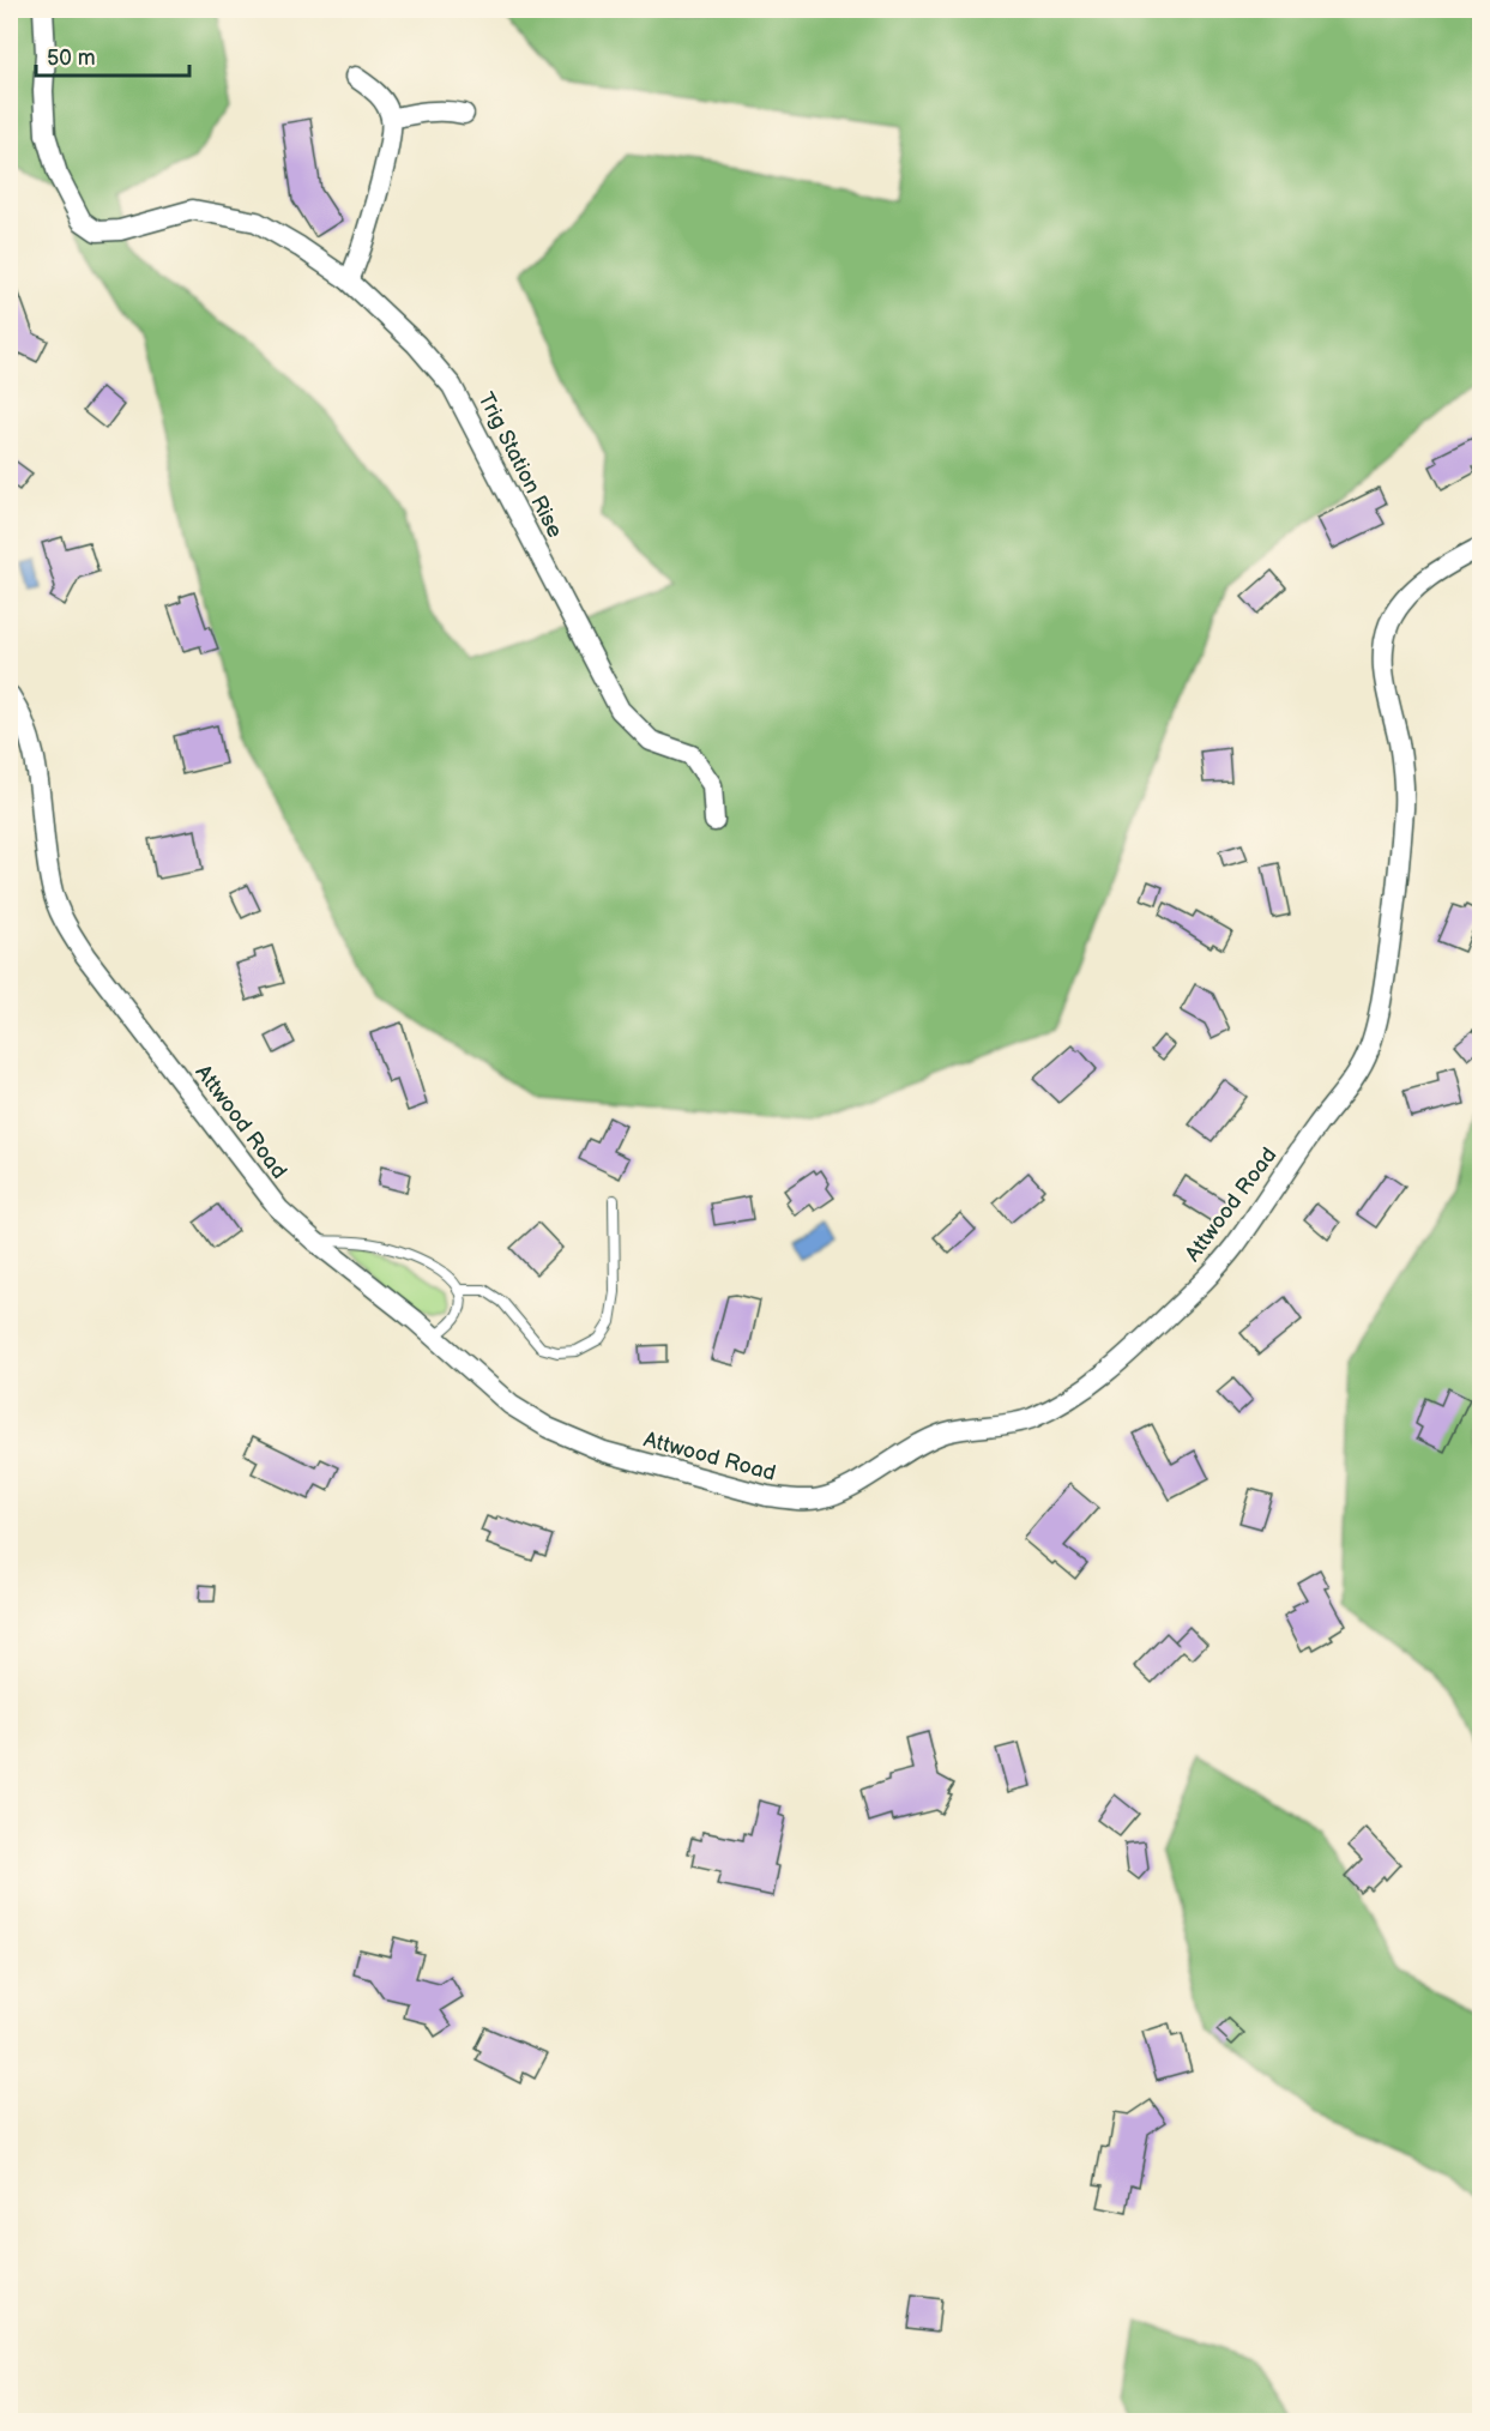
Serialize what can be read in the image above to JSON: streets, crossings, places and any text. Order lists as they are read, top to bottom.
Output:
{
  "streets": {
    "street": ["Trig Station Rise", "Attwood Road"]
  },
  "scale_bar": "50 m"
}
